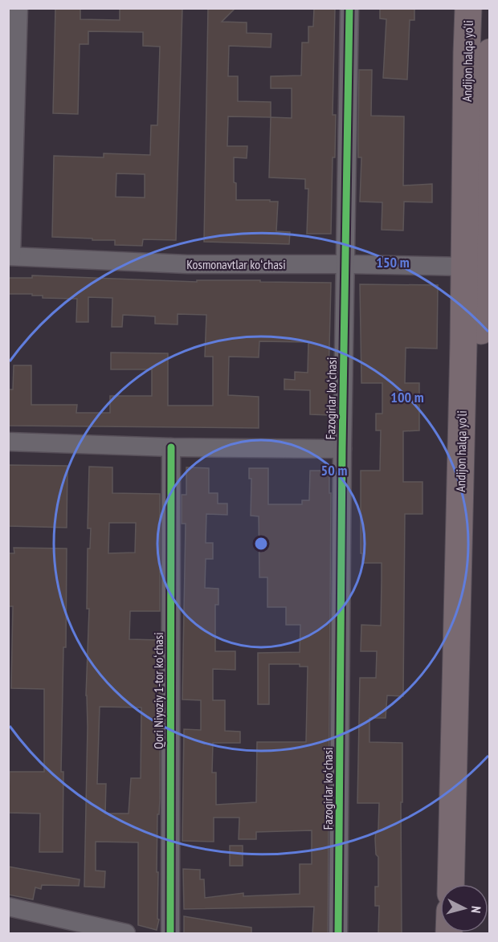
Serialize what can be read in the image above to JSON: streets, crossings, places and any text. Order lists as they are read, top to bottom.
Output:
{
  "streets": {
    "highway": ["Andijon halqa yo‘li"],
    "street": ["Kosmonavtlar koʻchasi", "Fazogirlar koʻchasi", "Qori Niyoziy 1-tor koʻchasi"]
  },
  "crossings": [
    ["Andijon halqa yo‘li", "Kosmonavtlar koʻchasi"],
    ["Kosmonavtlar koʻchasi", "Fazogirlar koʻchasi"]
  ],
  "north": "right",
  "rings": ["150 m", "100 m", "50 m"]
}
